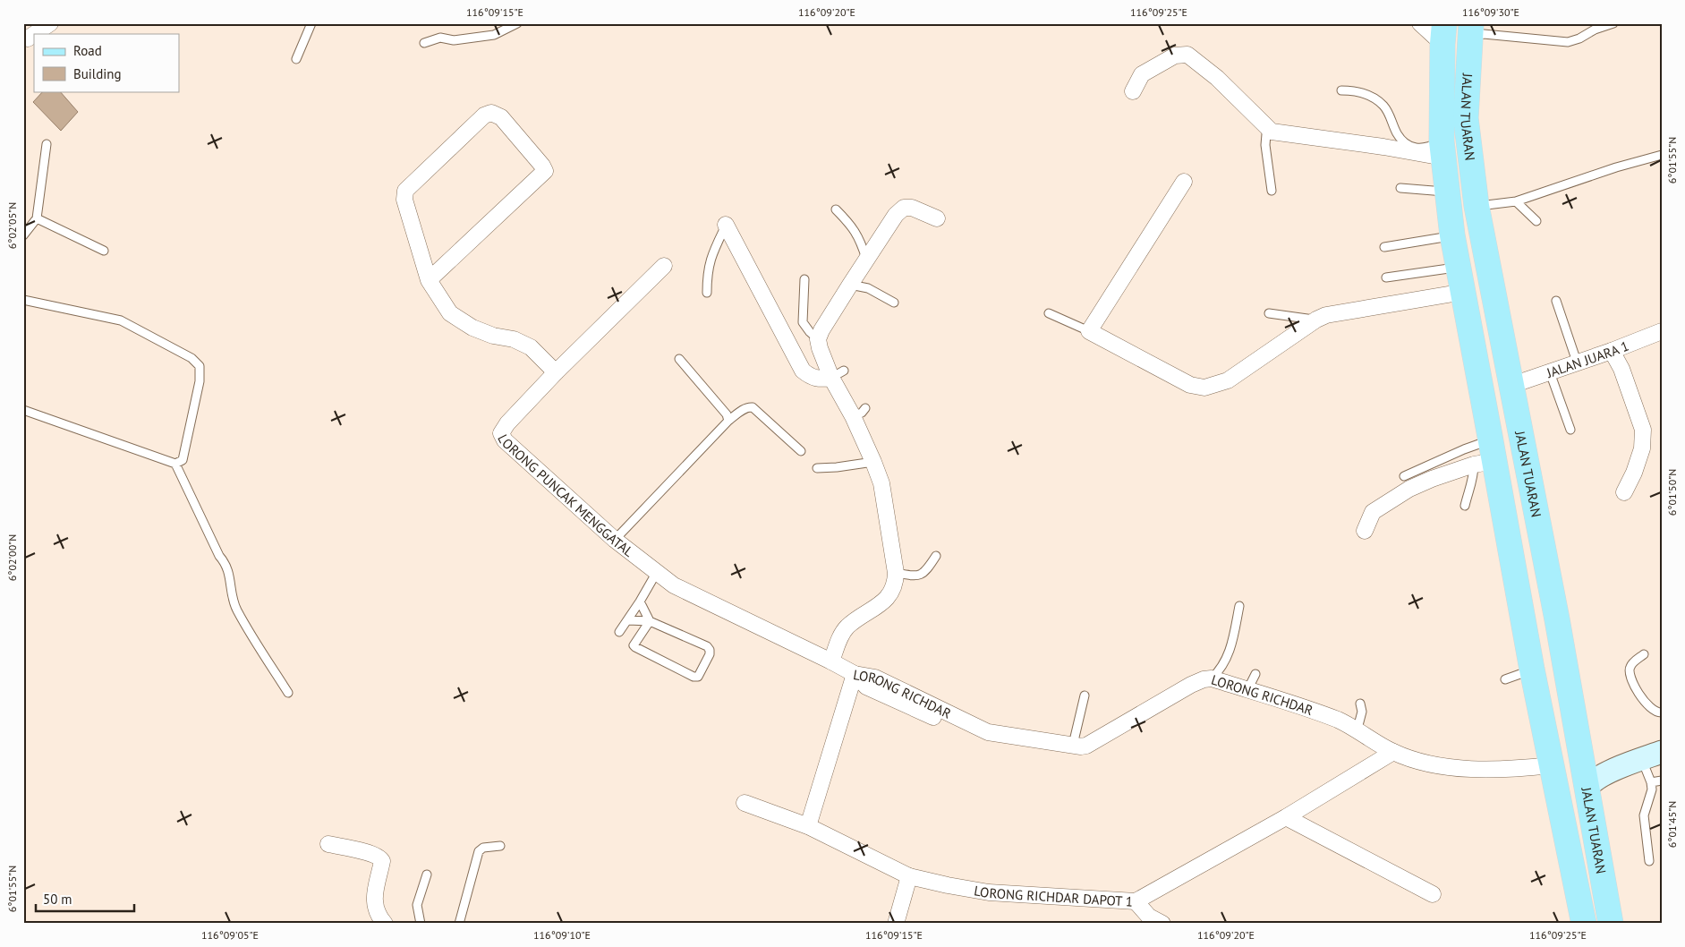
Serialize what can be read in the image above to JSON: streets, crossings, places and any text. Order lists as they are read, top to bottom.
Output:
{
  "streets": {
    "main road": ["JALAN TUARAN"],
    "street": [
      "JALAN JUARA 1",
      "LORONG PUNCAK MENGGATAL",
      "LORONG RICHDAR",
      "LORONG RICHDAR DAPOT 1"
    ]
  },
  "crossings": [
    ["JALAN TUARAN", "JALAN JUARA 1"],
    ["JALAN TUARAN", "LORONG RICHDAR"],
    ["LORONG PUNCAK MENGGATAL", "LORONG RICHDAR"],
    ["LORONG RICHDAR", "LORONG RICHDAR DAPOT 1"]
  ],
  "legend": ["Road", "Building"],
  "scale_bar": "50 m",
  "coordinates": [
    "116°09'15\"E",
    "116°09'20\"E",
    "116°09'25\"E",
    "116°09'30\"E",
    "6°01'55\"N",
    "6°02'05\"N",
    "6°01'50\"N",
    "6°02'00\"N",
    "6°01'45\"N",
    "116°09'05\"E",
    "116°09'10\"E"
  ]
}
